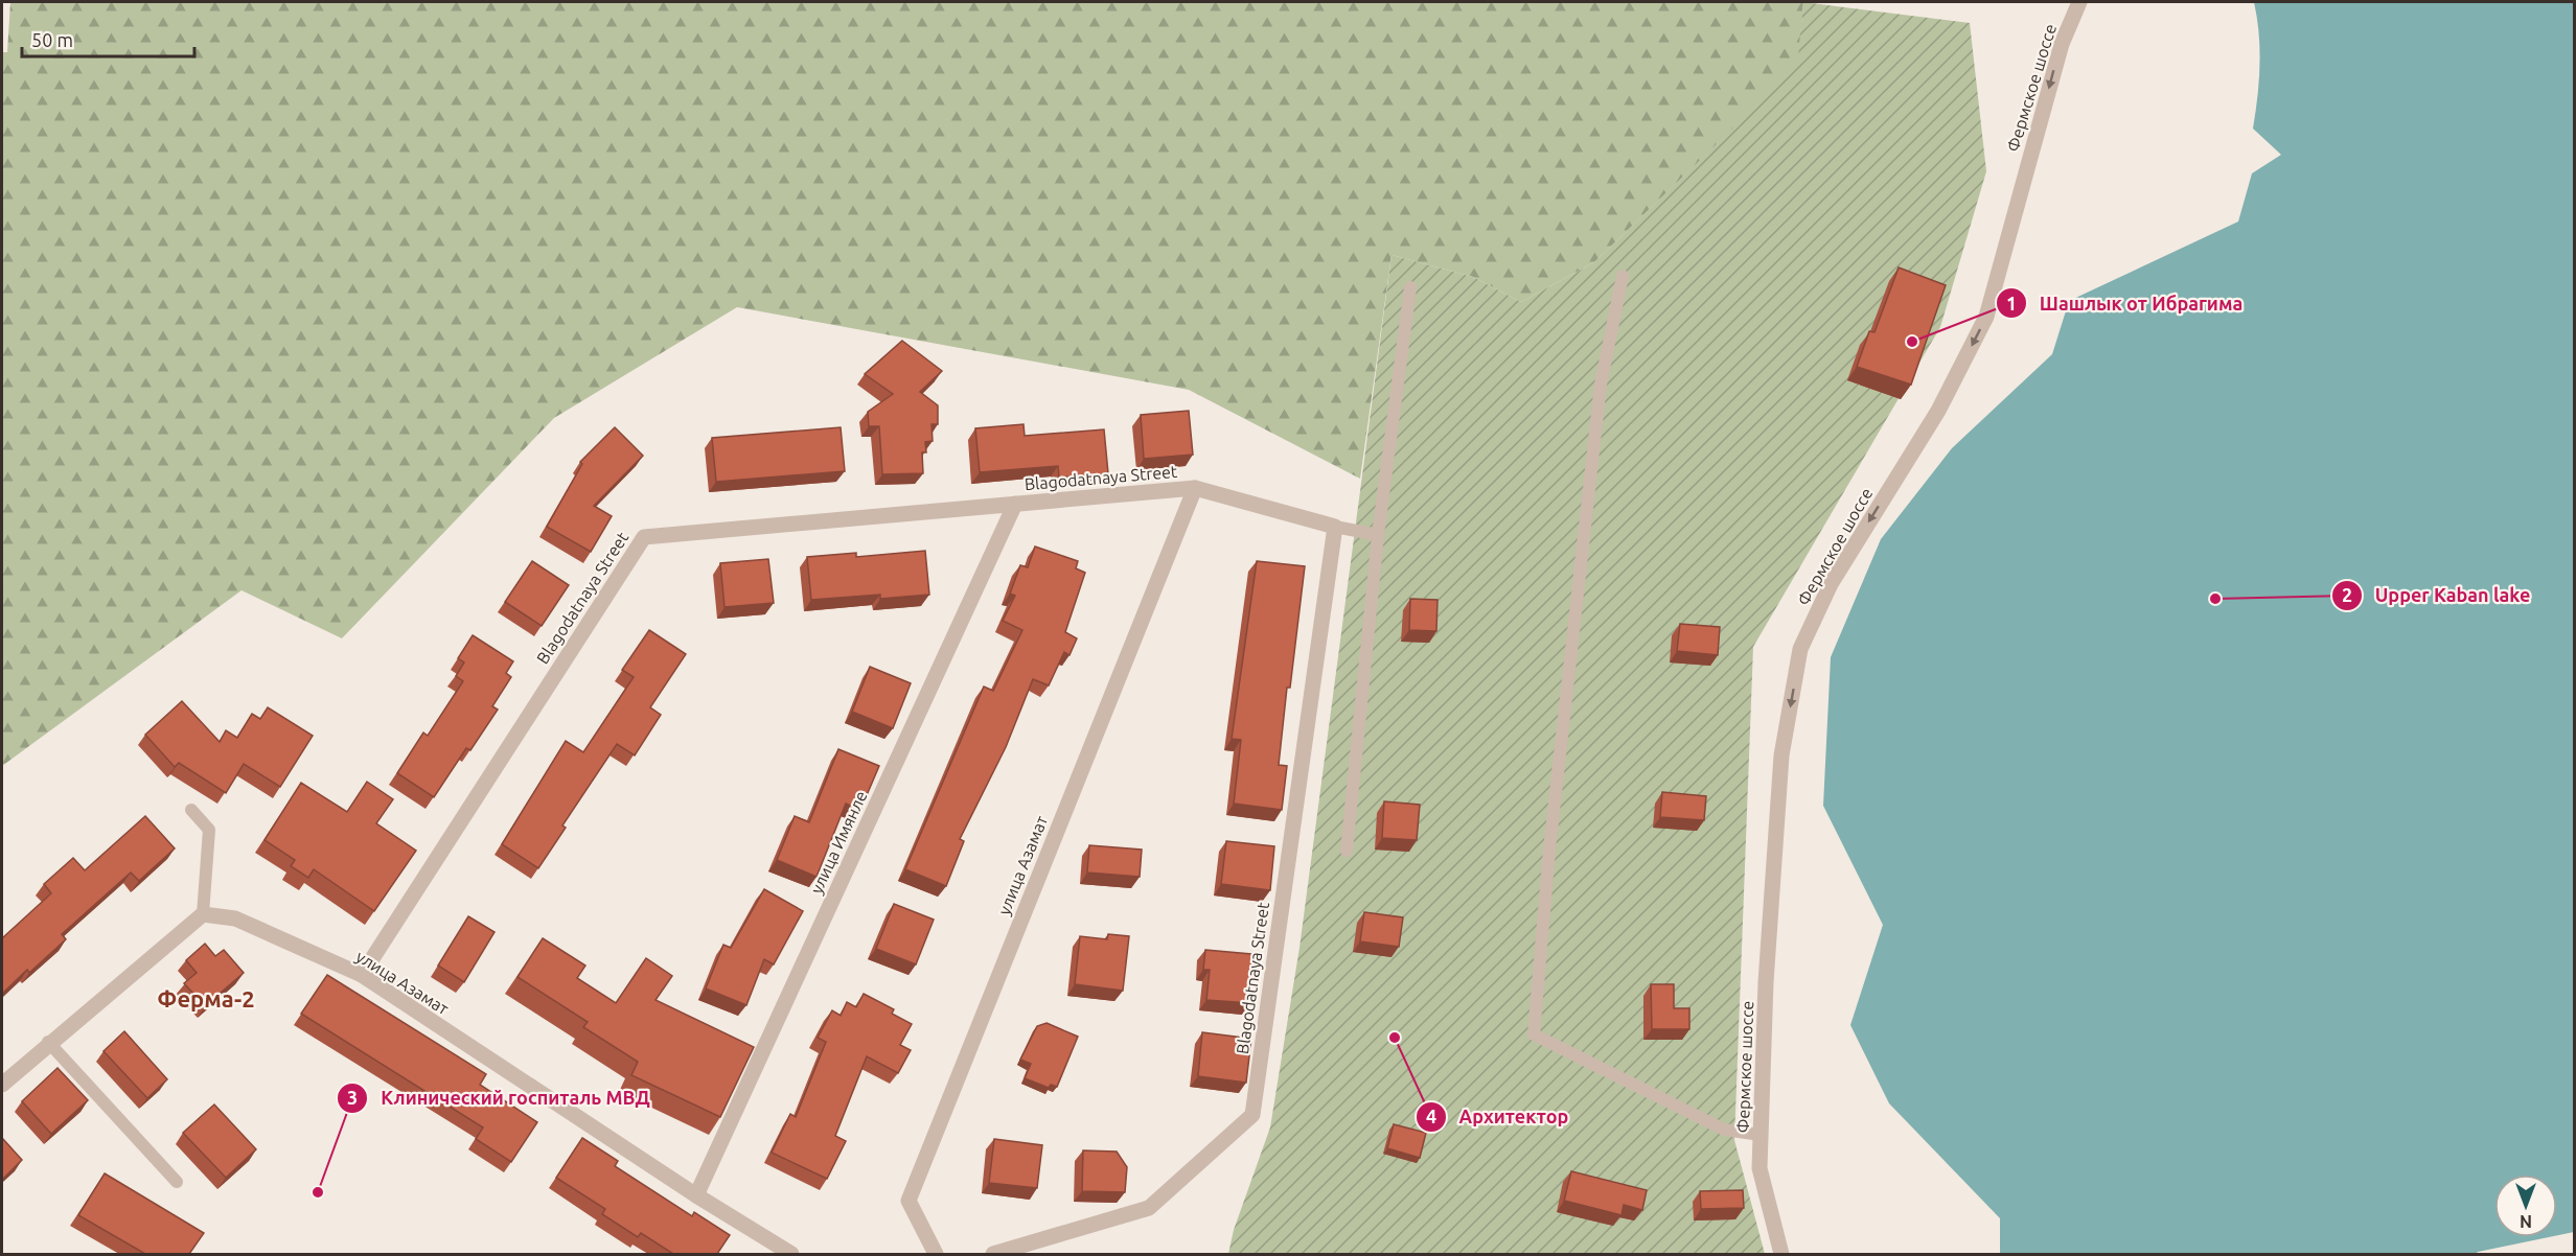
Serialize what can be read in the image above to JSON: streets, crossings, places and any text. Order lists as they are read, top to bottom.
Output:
{
  "streets": {
    "street": [
      "Фермское шоссе",
      "Blagodatnaya Street",
      "улица Имянле",
      "улица Азамат"
    ]
  },
  "crossings": [
    ["Blagodatnaya Street", "улица Имянле"],
    ["Blagodatnaya Street", "улица Азамат"],
    ["улица Имянле", "улица Азамат"]
  ],
  "one_way": ["Фермское шоссе"],
  "districts": ["Ферма-2"],
  "places": [
    "Шашлык от Ибрагима",
    "Upper Kaban lake",
    "Архитектор",
    "Клинический госпиталь МВД"
  ],
  "scale_bar": "50 m",
  "north": "bottom"
}
